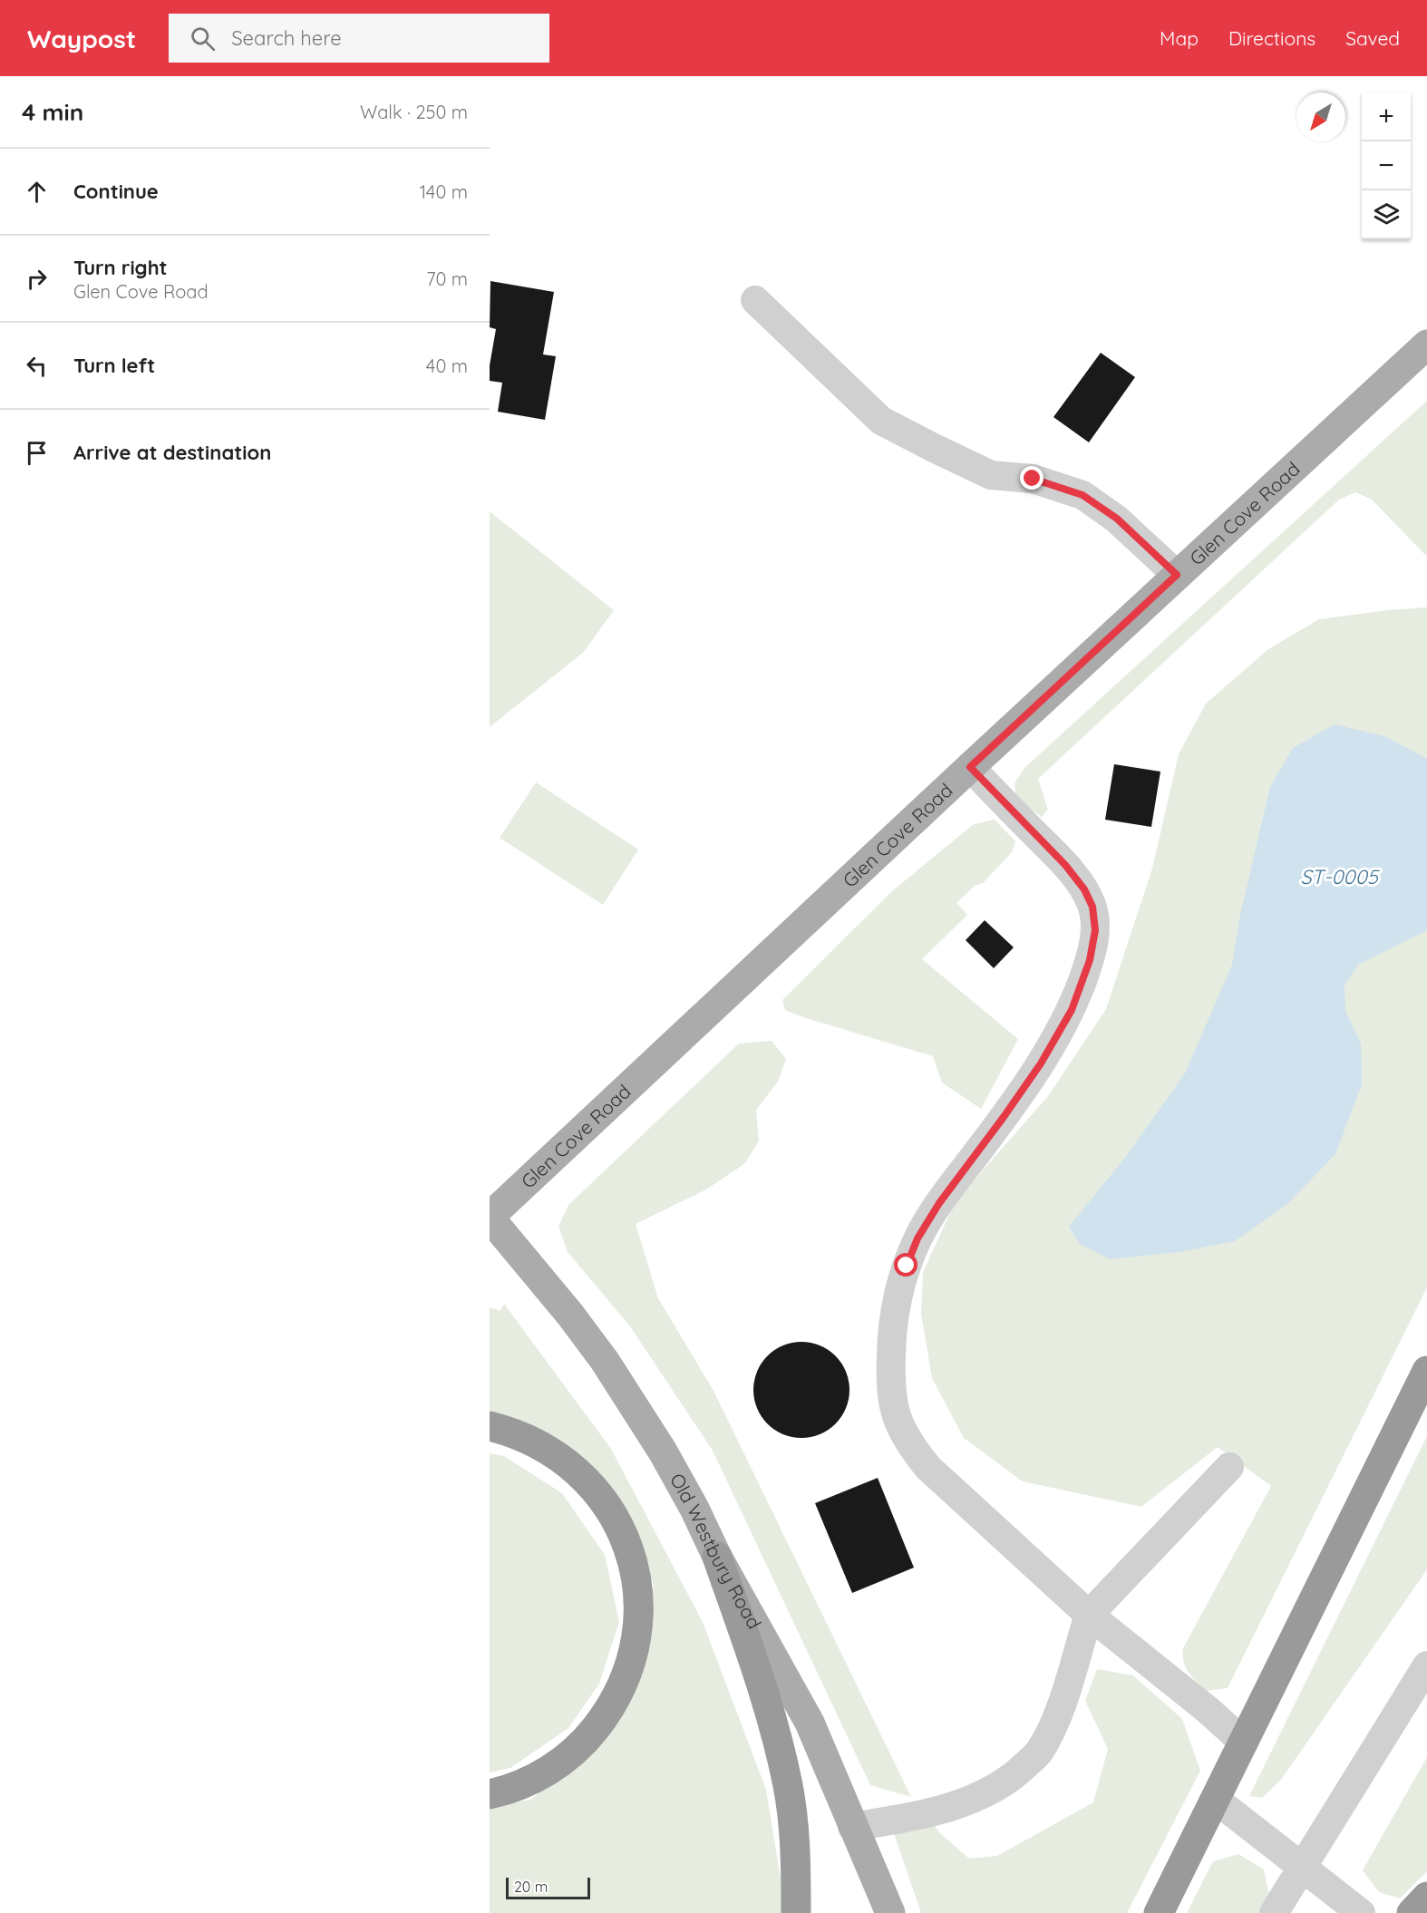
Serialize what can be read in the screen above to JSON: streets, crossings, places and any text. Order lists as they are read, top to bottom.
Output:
{
  "streets": {
    "main road": ["Glen Cove Road", "Old Westbury Road"]
  },
  "crossings": [
    ["Glen Cove Road", "Old Westbury Road"]
  ],
  "water": ["ST-0005"],
  "scale_bar": "20 m",
  "north": "bottom left",
  "page": {
    "header": "Waypost",
    "search": "Search here",
    "nav": ["Map", "Directions", "Saved"],
    "heading": ["4 min", "Walk · 250 m"],
    "map_buttons": ["+", "−"],
    "list": [
      ["Continue", "140 m"],
      ["Turn right", "Glen Cove Road", "70 m"],
      ["Turn left", "40 m"],
      "Arrive at destination"
    ],
    "scale": "20 m"
  }
}
